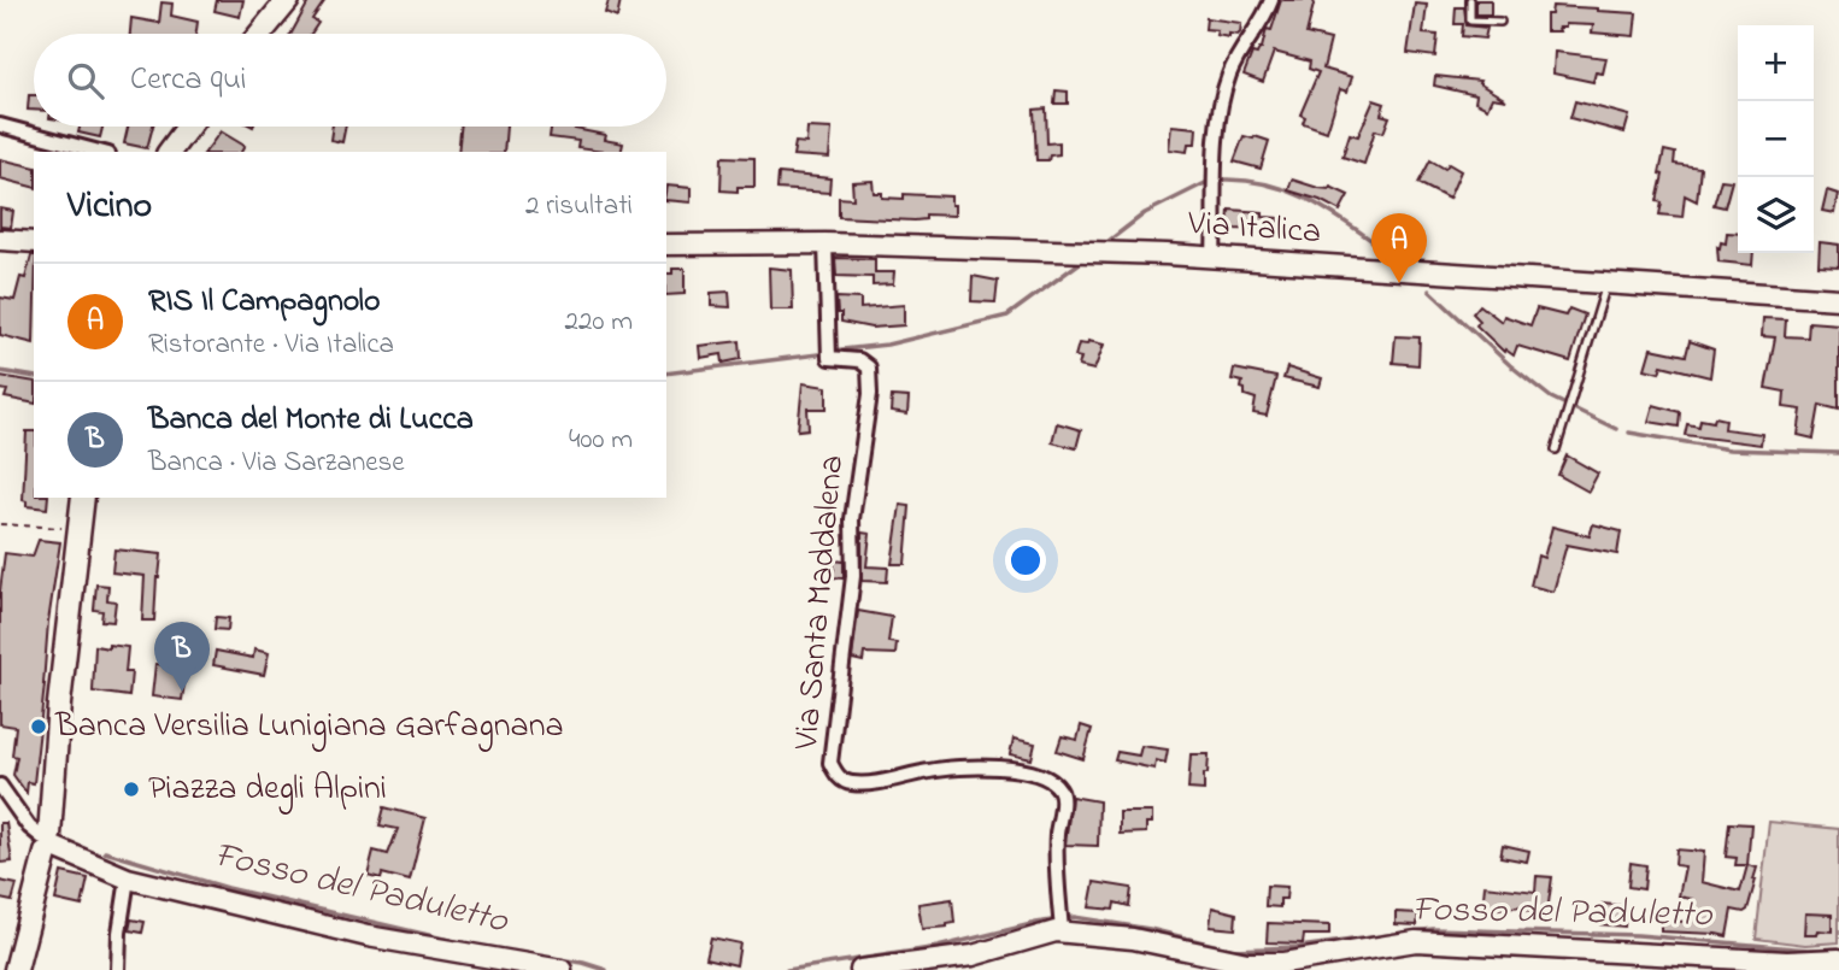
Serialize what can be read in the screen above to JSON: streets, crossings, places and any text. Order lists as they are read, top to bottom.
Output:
{
  "streets": {
    "street": ["Via Italica", "Via Santa Maddalena"]
  },
  "crossings": [
    ["Via Italica", "Via Santa Maddalena"]
  ],
  "water": ["Fosso del Paduletto"],
  "places": ["Banca Versilia Lunigiana Garfagnana", "Piazza degli Alpini"],
  "page": {
    "map_buttons": ["+", "−"],
    "search": "Cerca qui",
    "heading": ["Vicino", "2 risultati"],
    "pins": ["A", "B"],
    "list": [
      {
        "mark": "A",
        "name": "RIS Il Campagnolo",
        "note": "Ristorante · Via Italica",
        "value": "220 m"
      },
      {
        "mark": "B",
        "name": "Banca del Monte di Lucca",
        "note": "Banca · Via Sarzanese",
        "value": "400 m"
      }
    ]
  }
}
